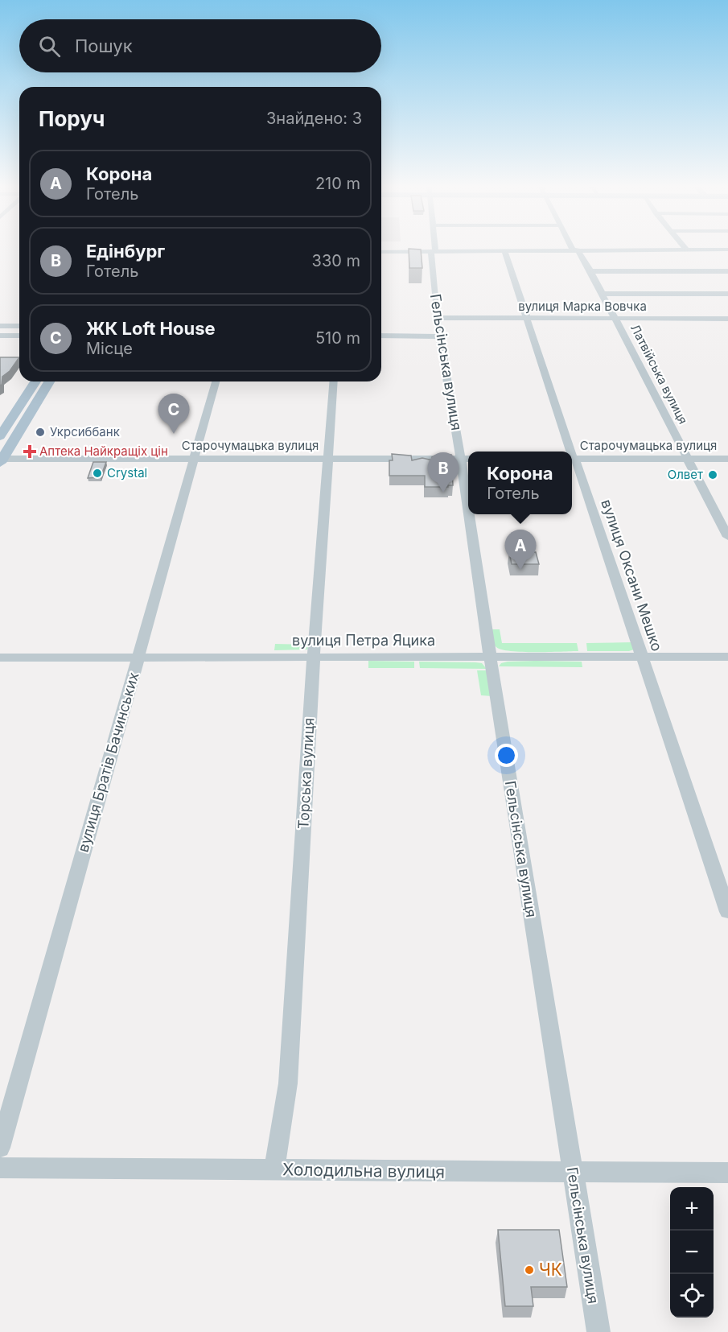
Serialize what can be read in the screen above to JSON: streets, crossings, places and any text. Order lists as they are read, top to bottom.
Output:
{
  "streets": {
    "street": [
      "вулиця Марка Вовчка",
      "Гельсінська вулиця",
      "Латвійська вулиця",
      "Старочумацька вулиця",
      "вулиця Оксани Мешко",
      "вулиця Петра Яцика",
      "вулиця Братів Бачинських",
      "Торська вулиця",
      "Холодильна вулиця"
    ]
  },
  "crossings": [
    ["вулиця Марка Вовчка", "Гельсінська вулиця"],
    ["вулиця Марка Вовчка", "Латвійська вулиця"],
    ["вулиця Марка Вовчка", "вулиця Оксани Мешко"],
    ["Гельсінська вулиця", "Старочумацька вулиця"],
    ["Гельсінська вулиця", "вулиця Петра Яцика"],
    ["Гельсінська вулиця", "Холодильна вулиця"],
    ["Латвійська вулиця", "Старочумацька вулиця"],
    ["Старочумацька вулиця", "вулиця Братів Бачинських"],
    ["Старочумацька вулиця", "Торська вулиця"],
    ["вулиця Оксани Мешко", "вулиця Петра Яцика"],
    ["вулиця Петра Яцика", "вулиця Братів Бачинських"],
    ["вулиця Петра Яцика", "Торська вулиця"],
    ["Торська вулиця", "Холодильна вулиця"]
  ],
  "places": {
    "other": [
      "Укрсиббанк",
      "Crystal",
      "Олвет",
      "ЧК"
    ],
    "health": ["Аптека Найкращiх цiн"]
  },
  "page": {
    "search": "Пошук",
    "heading": ["Поруч", "Знайдено: 3"],
    "list": [
      {
        "mark": "A",
        "name": "Корона",
        "note": "Готель",
        "value": "210 m"
      },
      {
        "mark": "B",
        "name": "Едінбург",
        "note": "Готель",
        "value": "330 m"
      },
      {
        "mark": "C",
        "name": "ЖК Loft House",
        "note": "Місце",
        "value": "510 m"
      }
    ],
    "pins": ["C", "B", "A"],
    "popup": ["Корона", "Готель"],
    "map_buttons": ["+", "−"]
  }
}
